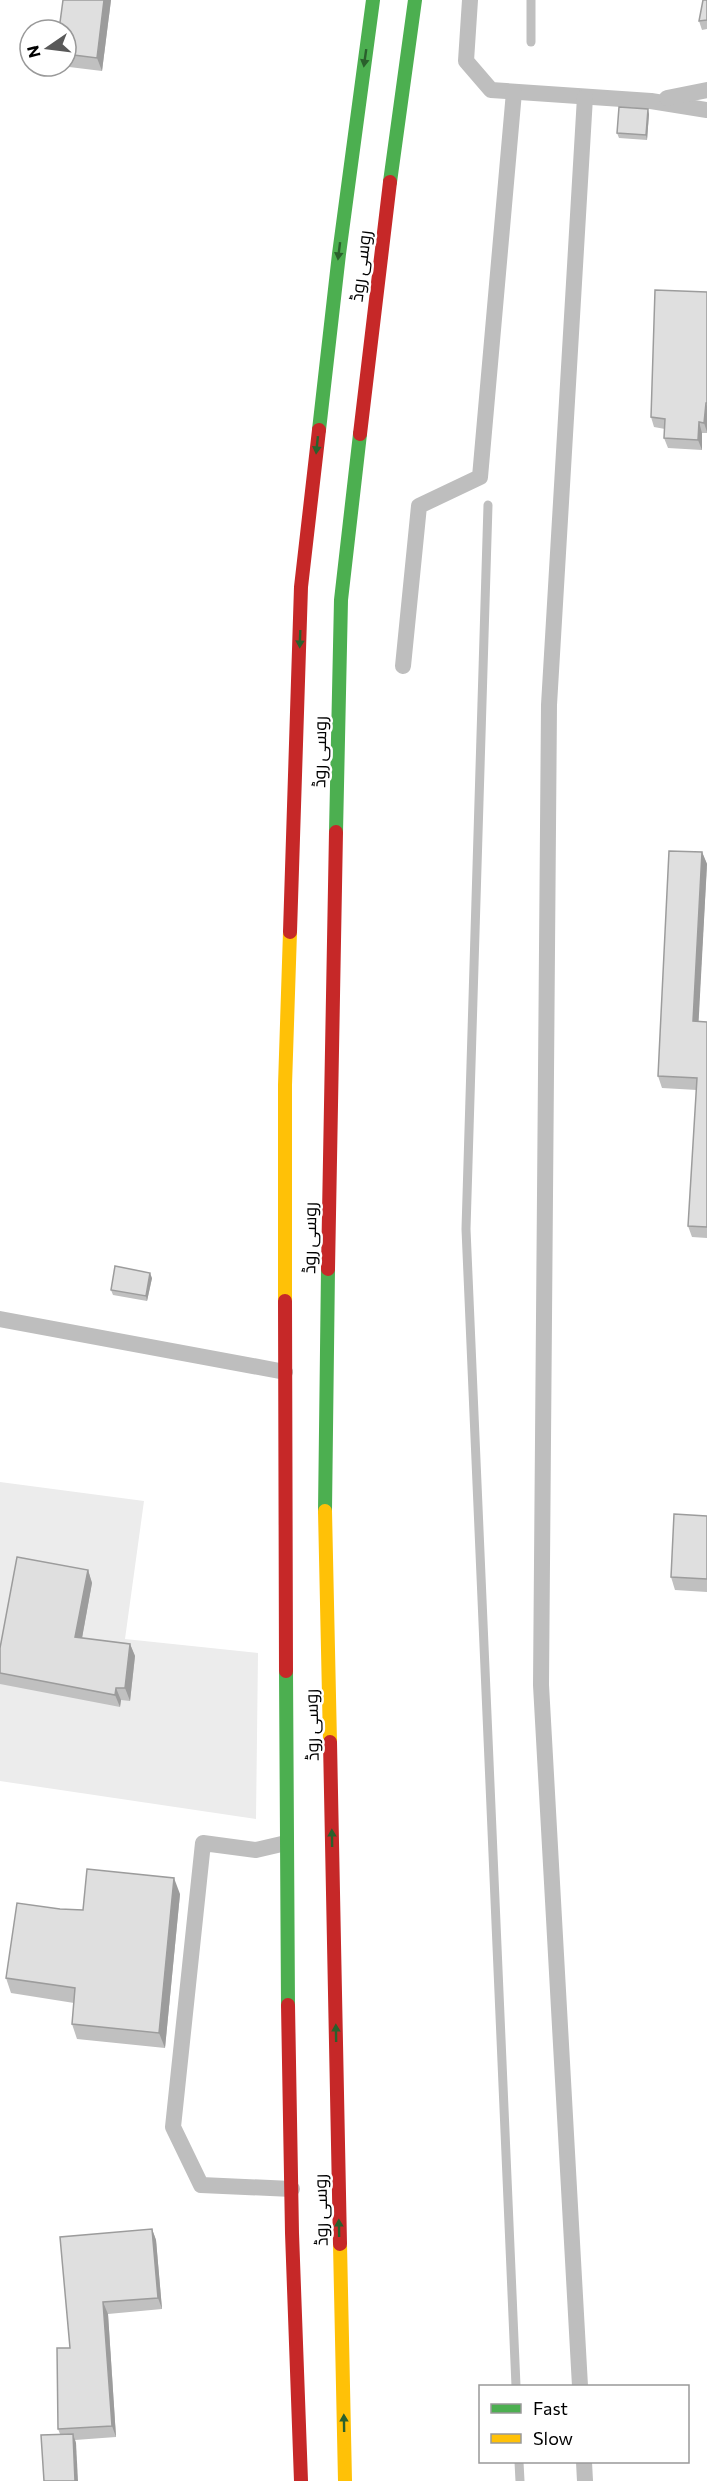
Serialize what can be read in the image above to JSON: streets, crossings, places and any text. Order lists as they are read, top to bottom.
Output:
{
  "streets": {
    "main road": ["روسی روڈ"]
  },
  "legend": ["Fast", "Slow"],
  "north": "left"
}
